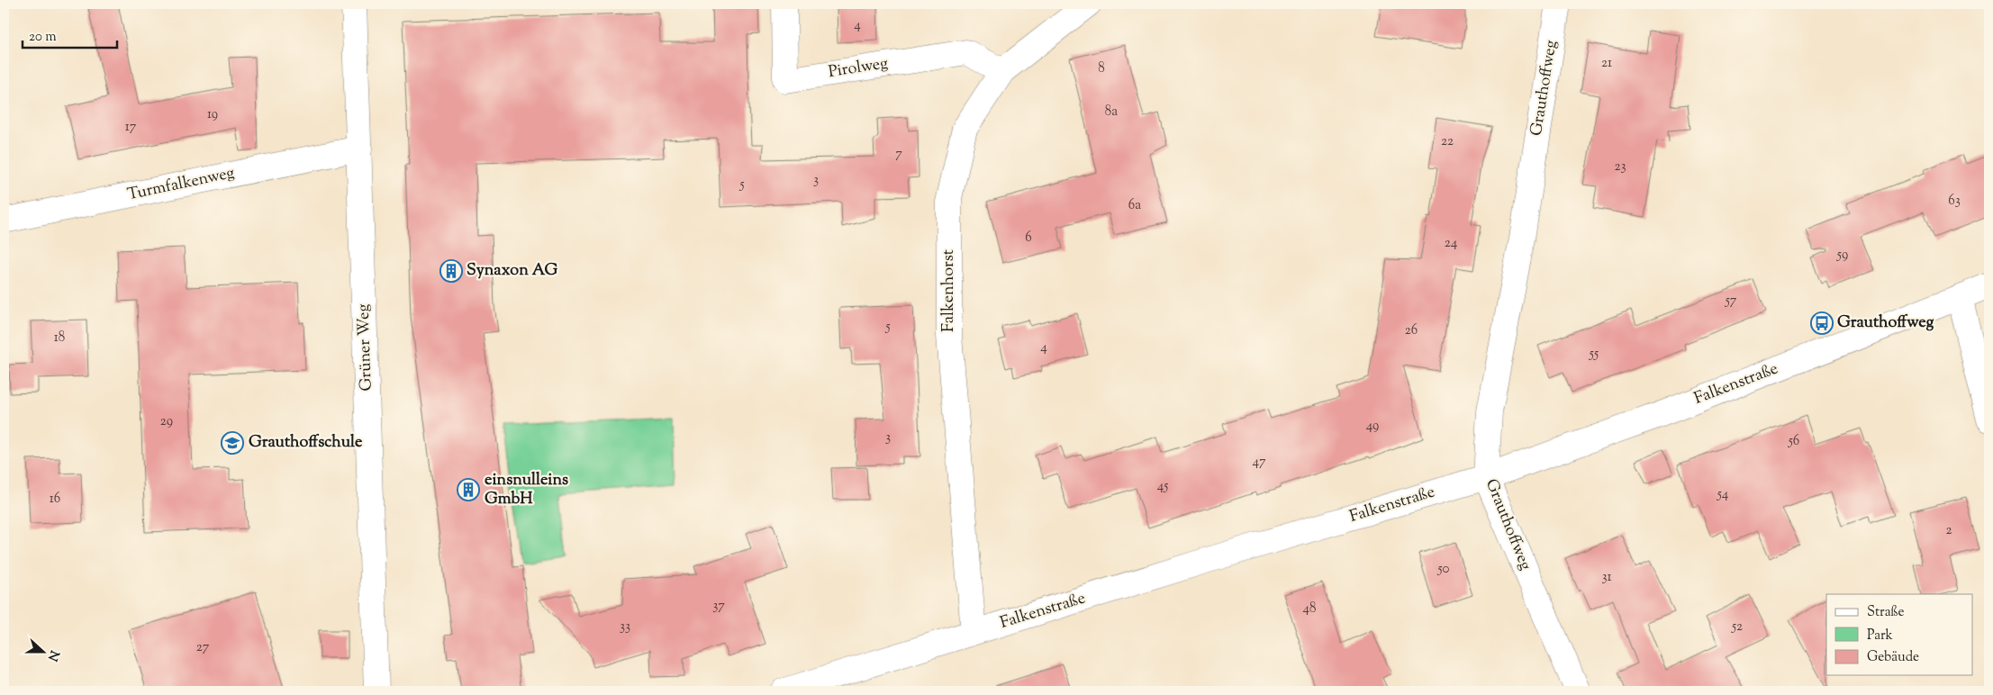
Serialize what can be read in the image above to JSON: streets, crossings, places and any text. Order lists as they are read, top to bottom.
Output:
{
  "streets": {
    "street": [
      "Pirolweg",
      "Grauthoffweg",
      "Turmfalkenweg",
      "Falkenhorst",
      "Grüner Weg",
      "Falkenstraße"
    ]
  },
  "crossings": [
    ["Pirolweg", "Falkenhorst"],
    ["Grauthoffweg", "Falkenstraße"],
    ["Turmfalkenweg", "Grüner Weg"],
    ["Falkenhorst", "Falkenstraße"]
  ],
  "places": {
    "building": ["Synaxon AG", "einsnulleins GmbH"],
    "bus stop": ["Grauthoffweg"],
    "school or university": ["Grauthoffschule"]
  },
  "house_numbers": [
    "4",
    "21",
    "8",
    "8a",
    "19",
    "17",
    "22",
    "7",
    "23",
    "3",
    "5",
    "63",
    "6a",
    "6",
    "24",
    "59",
    "57",
    "5",
    "26",
    "18",
    "4",
    "55",
    "29",
    "49",
    "3",
    "56",
    "47",
    "45",
    "54",
    "16",
    "2",
    "50",
    "31",
    "37",
    "48",
    "33",
    "52",
    "27"
  ],
  "legend": ["Straße", "Park", "Gebäude"],
  "scale_bar": "20 m",
  "north": "right"
}
